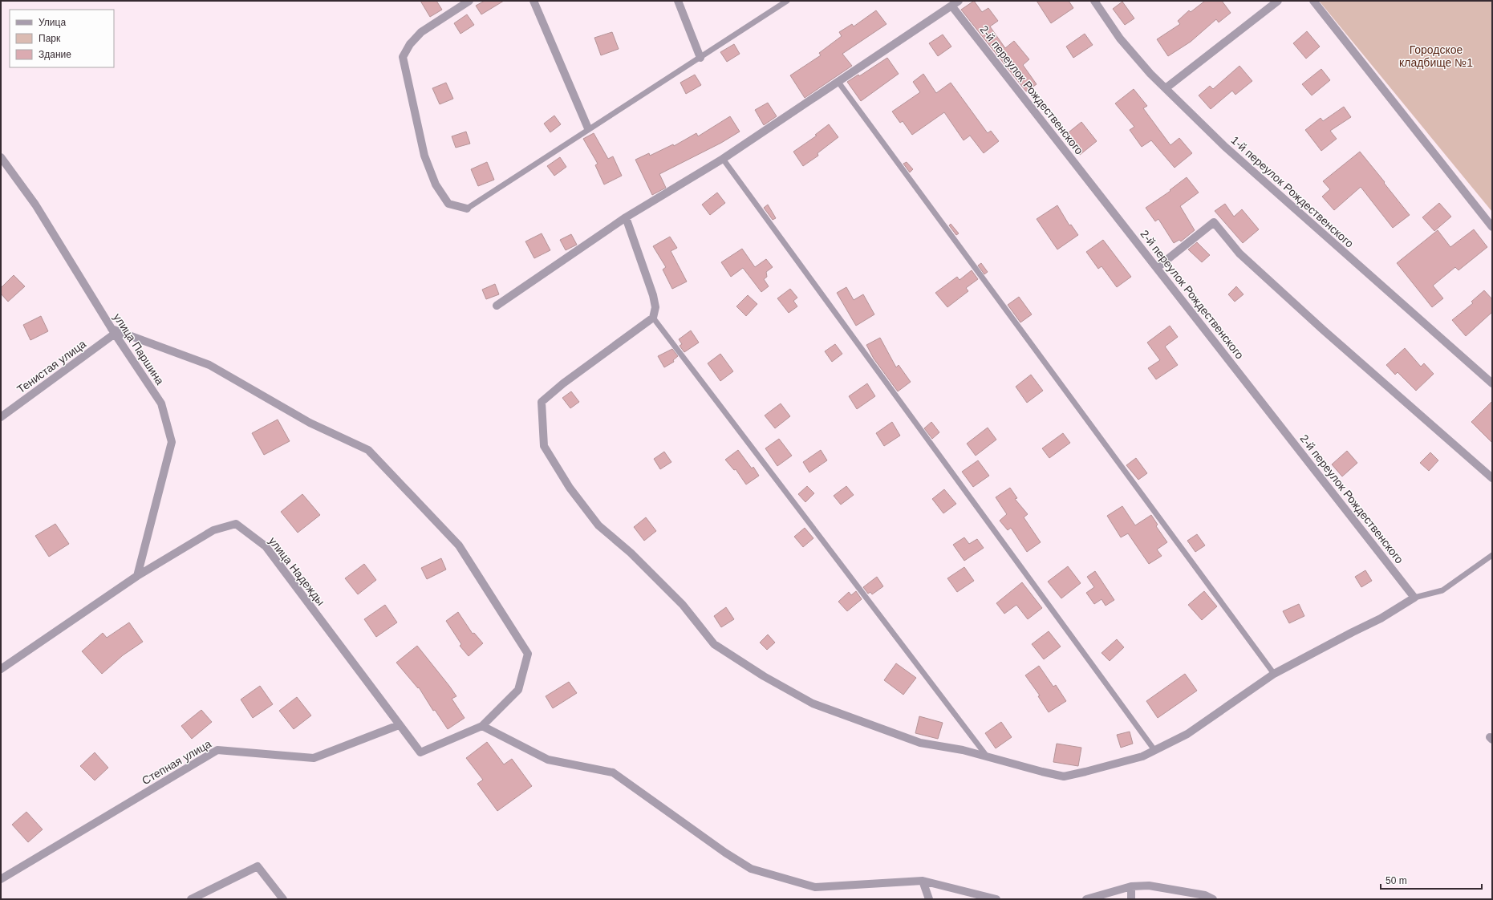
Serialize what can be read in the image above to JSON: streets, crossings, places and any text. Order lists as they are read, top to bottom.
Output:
{
  "streets": {
    "street": [
      "2-й переулок Рождественского",
      "1-й переулок Рождественского",
      "улица Паршина",
      "Тенистая улица",
      "улица Надежды",
      "Степная улица"
    ]
  },
  "crossings": [
    ["улица Паршина", "Тенистая улица"],
    ["улица Паршина", "улица Надежды"],
    ["улица Надежды", "Степная улица"]
  ],
  "parks": ["Городское кладбище №1"],
  "legend": ["Улица", "Парк", "Здание"],
  "scale_bar": "50 m"
}
